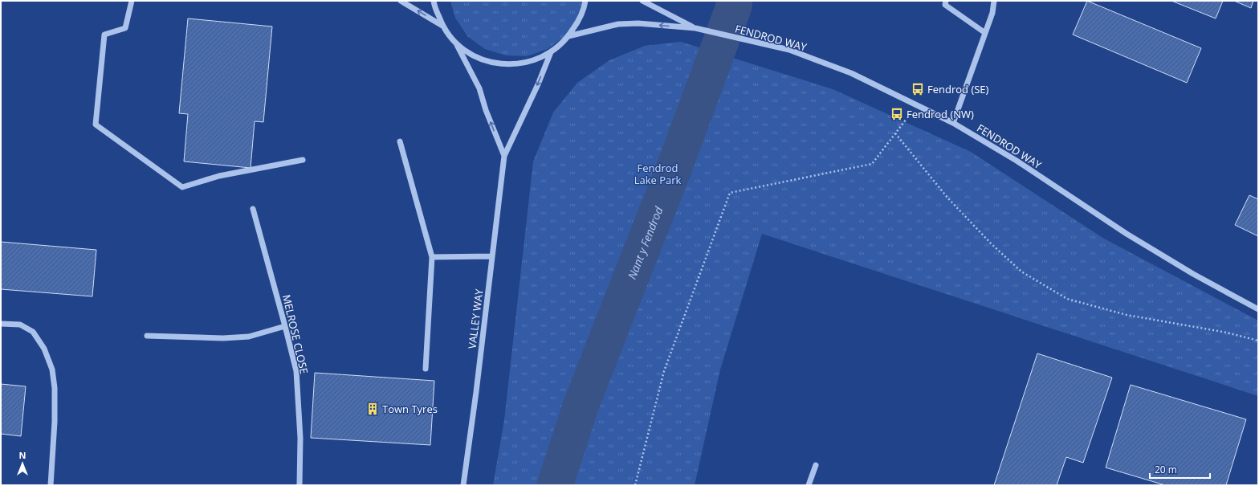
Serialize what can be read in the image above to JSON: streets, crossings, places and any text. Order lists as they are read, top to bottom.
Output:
{
  "streets": {
    "street": ["FENDROD WAY", "VALLEY WAY", "MELROSE CLOSE"]
  },
  "water": ["Nant y Fendrod"],
  "parks": ["Fendrod Lake Park"],
  "places": {
    "bus stop": ["Fendrod (SE)", "Fendrod (NW)"],
    "building": ["Town Tyres"]
  },
  "scale_bar": "20 m",
  "north": "top"
}
